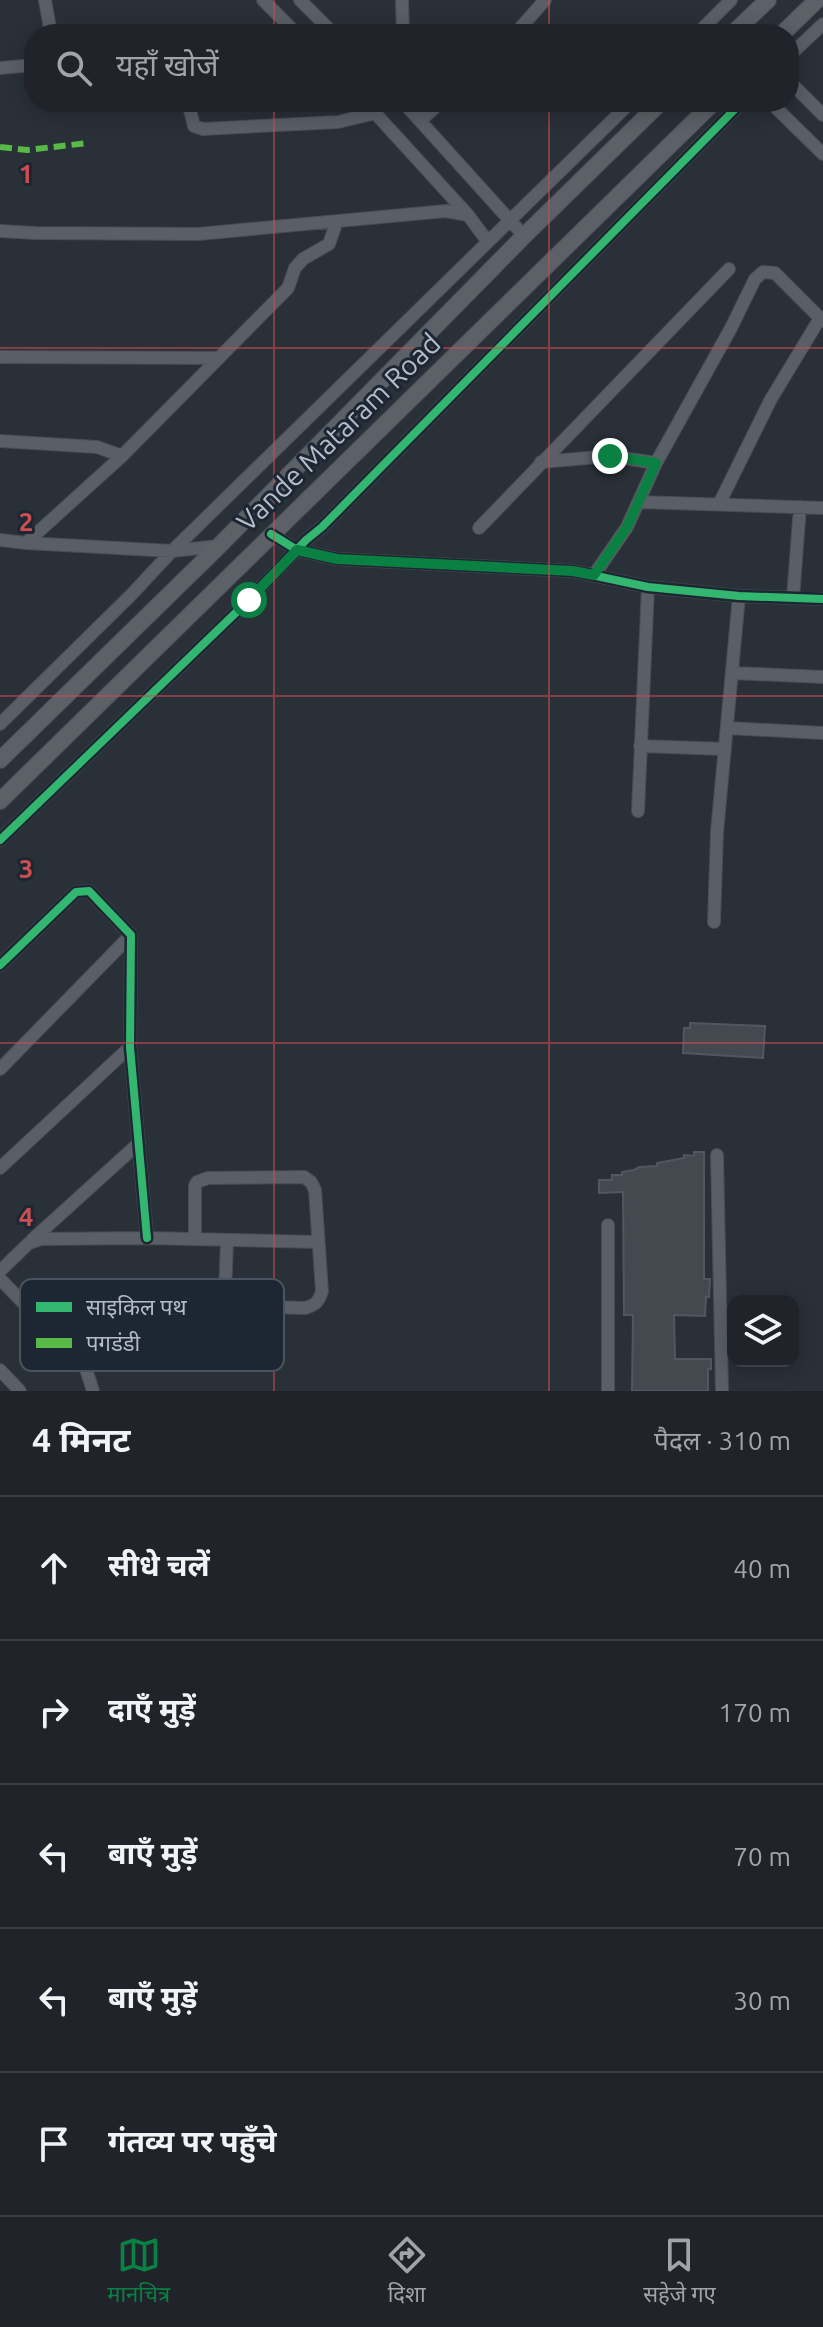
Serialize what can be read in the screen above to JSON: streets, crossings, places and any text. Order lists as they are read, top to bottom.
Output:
{
  "streets": {
    "main road": ["Vande Mataram Road"]
  },
  "legend": ["साइकिल पथ", "पगडंडी"],
  "page": {
    "search": "यहाँ खोजें",
    "heading": ["4 मिनट", "पैदल · 310 m"],
    "list": [
      ["सीधे चलें", "40 m"],
      ["दाएँ मुड़ें", "170 m"],
      ["बाएँ मुड़ें", "70 m"],
      ["बाएँ मुड़ें", "30 m"],
      "गंतव्य पर पहुँचे"
    ],
    "nav": ["मानचित्र", "दिशा", "सहेजे गए"]
  },
  "grid": {
    "rows": [
      "1",
      "2",
      "3",
      "4"
    ]
  }
}
